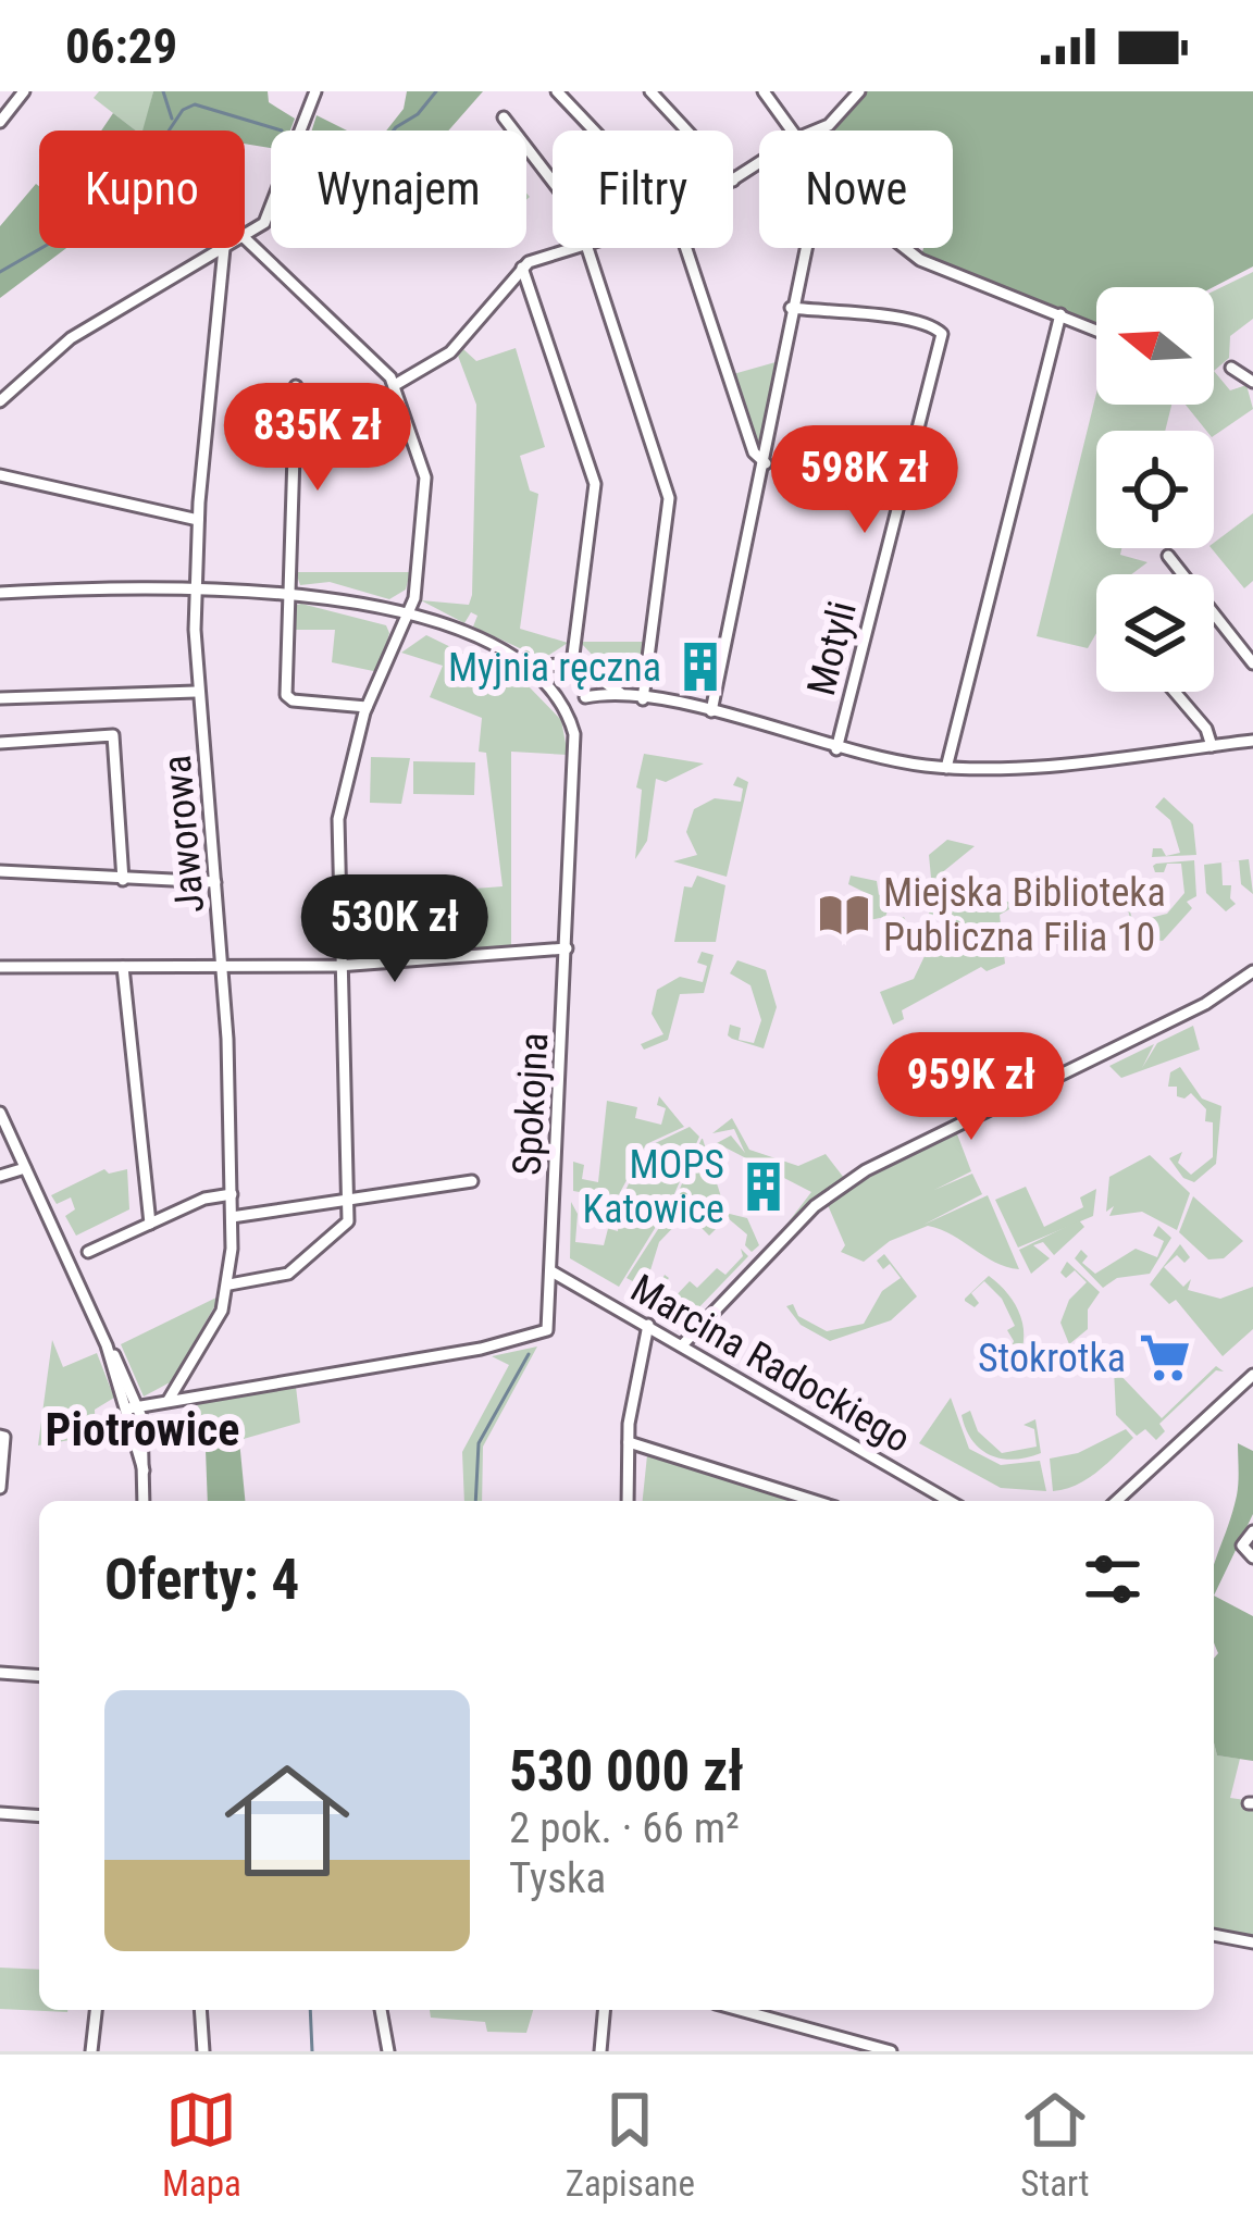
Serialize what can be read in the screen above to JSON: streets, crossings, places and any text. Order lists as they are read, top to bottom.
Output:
{
  "streets": {
    "street": [
      "Motyli",
      "Jaworowa",
      "Spokojna",
      "Marcina Radockiego"
    ]
  },
  "crossings": [
    ["Jaworowa", "Spokojna"],
    ["Spokojna", "Marcina Radockiego"]
  ],
  "districts": ["Piotrowice"],
  "places": {
    "building": ["Myjnia ręczna", "MOPS Katowice"],
    "library": ["Miejska Biblioteka Publiczna Filia 10"],
    "supermarket": ["Stokrotka"]
  },
  "north": "left",
  "page": {
    "status": "06:29",
    "chip": [
      "Kupno",
      "Wynajem",
      "Filtry",
      "Nowe"
    ],
    "price": [
      "835K zł",
      "598K zł",
      "530K zł",
      "959K zł"
    ],
    "heading": "Oferty: 4",
    "list": [
      {
        "name": "530 000 zł",
        "note": "2 pok. · 66 m² · Tyska"
      }
    ],
    "tabs": ["Mapa", "Zapisane", "Start"]
  }
}
